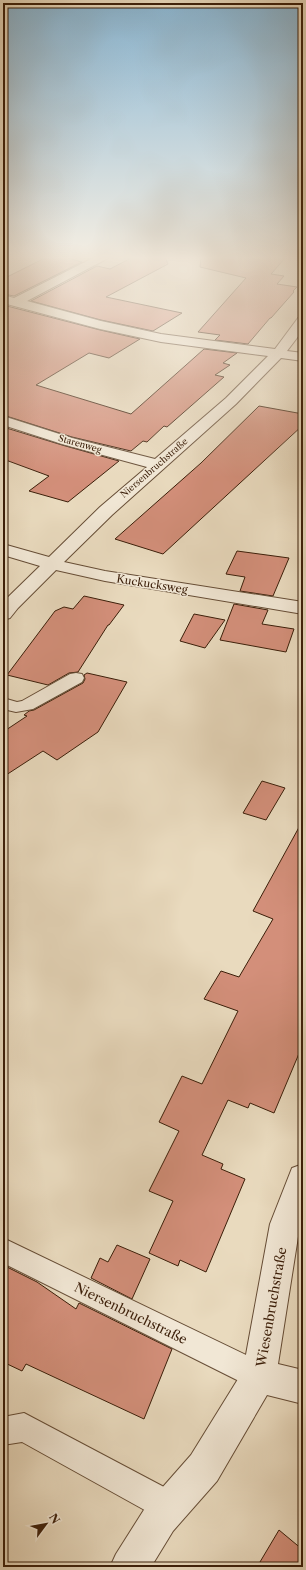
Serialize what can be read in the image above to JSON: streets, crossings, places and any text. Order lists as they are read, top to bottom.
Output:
{
  "streets": {
    "street": [
      "Starenweg",
      "Niersenbruchstraße",
      "Kuckucksweg",
      "Wiesenbruchstraße"
    ]
  },
  "crossings": [
    ["Starenweg", "Niersenbruchstraße"],
    ["Niersenbruchstraße", "Kuckucksweg"],
    ["Niersenbruchstraße", "Wiesenbruchstraße"]
  ],
  "north": "top right"
}
